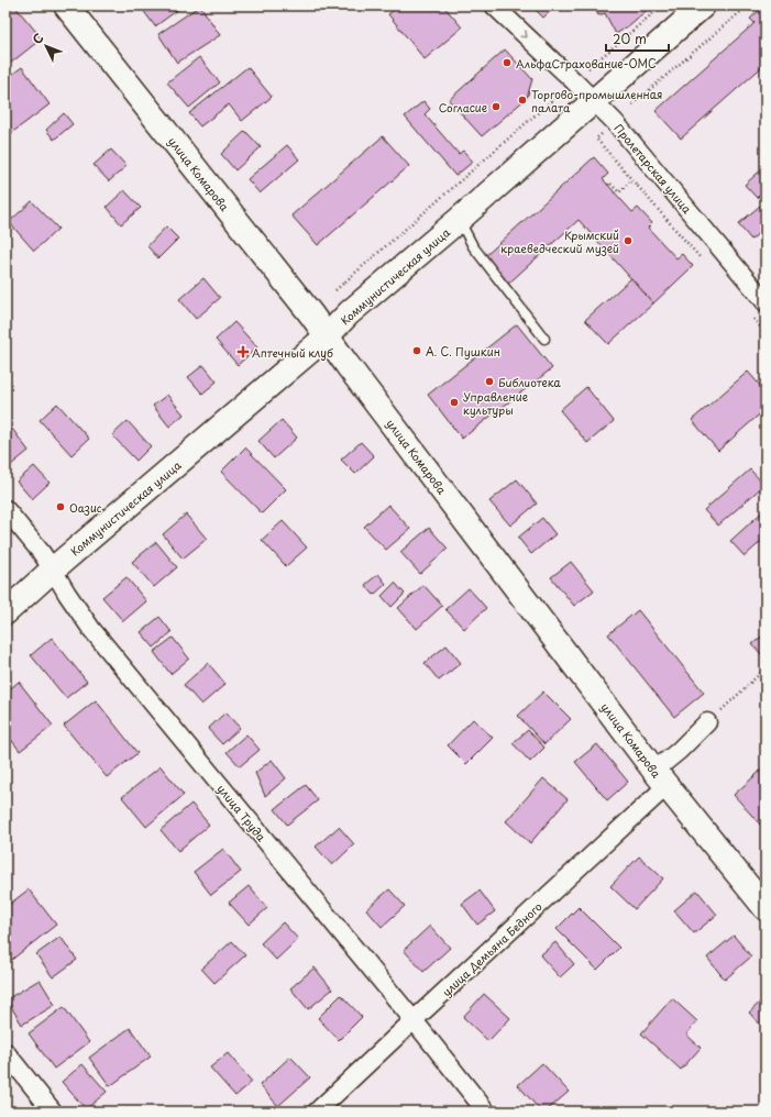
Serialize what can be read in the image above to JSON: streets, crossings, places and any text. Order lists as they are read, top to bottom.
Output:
{
  "streets": {
    "main road": ["улица Комарова", "Коммунистическая улица"],
    "street": ["Пролетарская улица", "улица Труда", "улица Демьяна Бедного"]
  },
  "crossings": [
    ["Пролетарская улица", "Коммунистическая улица"],
    ["улица Комарова", "Коммунистическая улица"],
    ["улица Комарова", "улица Демьяна Бедного"],
    ["Коммунистическая улица", "улица Труда"],
    ["улица Труда", "улица Демьяна Бедного"]
  ],
  "places": {
    "other": [
      "АльфаСтрахование-ОМС",
      "Торгово-промышленная палата",
      "Согласие",
      "Крымский краеведческий музей",
      "А. С. Пушкин",
      "Библиотека",
      "Управление культуры",
      "Оазис"
    ],
    "health": ["Аптечный клуб"]
  },
  "scale_bar": "20 m",
  "north": "top left"
}
